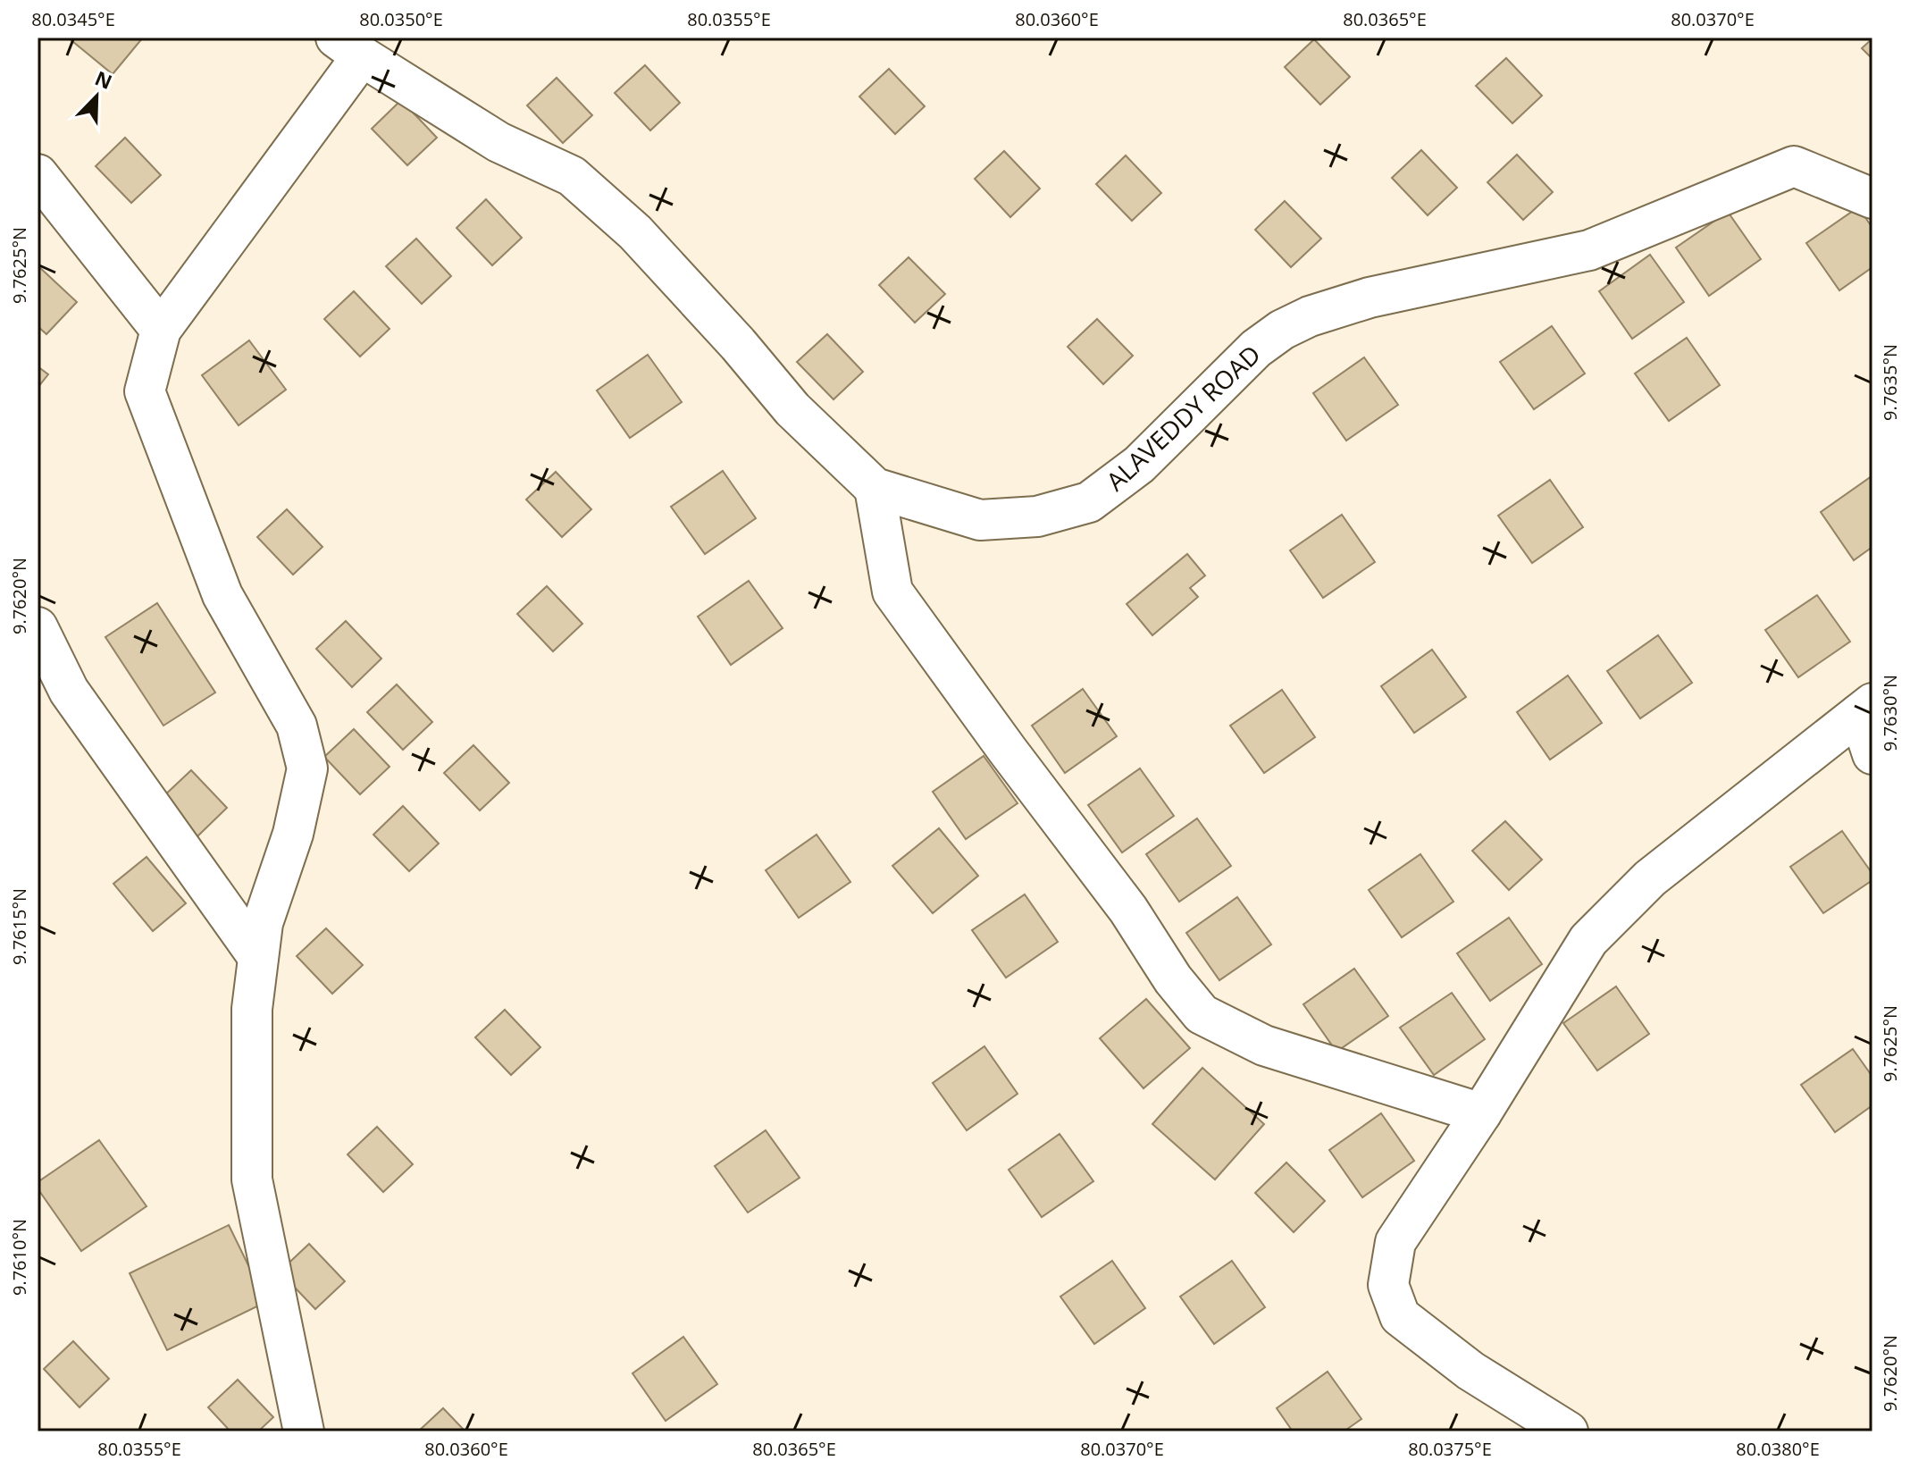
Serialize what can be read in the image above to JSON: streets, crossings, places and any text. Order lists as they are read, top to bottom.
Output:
{
  "streets": {
    "street": ["ALAVEDDY ROAD"]
  },
  "north": "top right",
  "coordinates": [
    "80.0345°E",
    "80.0350°E",
    "80.0355°E",
    "80.0360°E",
    "80.0365°E",
    "80.0370°E",
    "9.7625°N",
    "9.7635°N",
    "9.7620°N",
    "9.7630°N",
    "9.7615°N",
    "9.7610°N",
    "80.0375°E",
    "80.0380°E"
  ]
}
